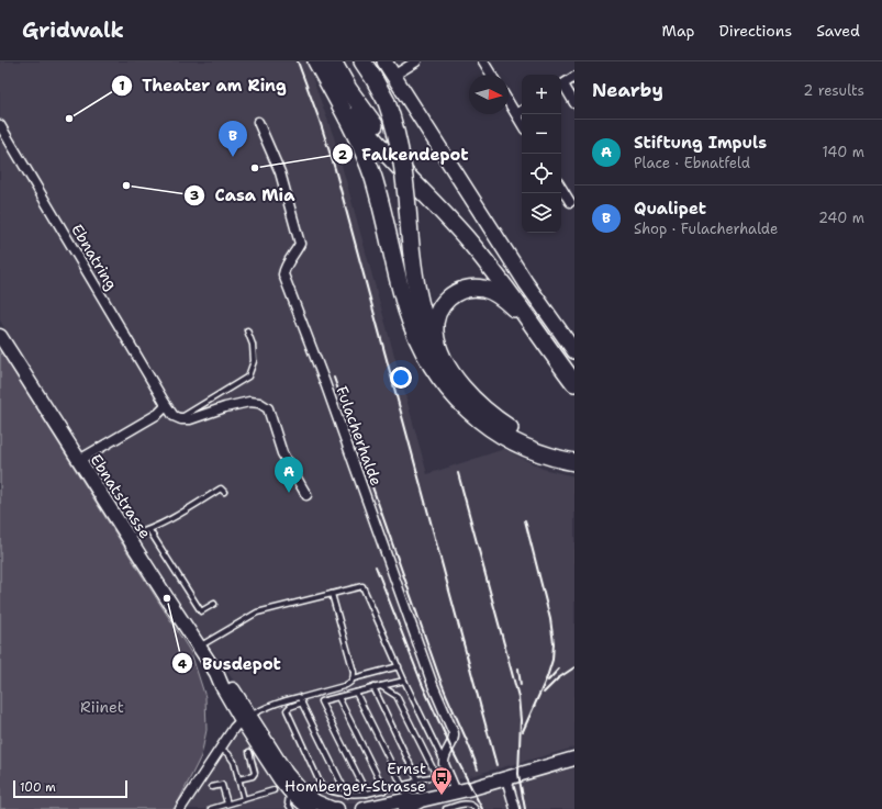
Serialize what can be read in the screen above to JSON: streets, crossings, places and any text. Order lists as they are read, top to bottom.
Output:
{
  "streets": {
    "street": ["Ebnatring", "Fulacherhalde", "Ebnatstrasse"]
  },
  "parks": ["Riinet"],
  "places": {
    "other": [
      "Theater am Ring",
      "Falkendepot",
      "Casa Mia",
      "Busdepot"
    ],
    "bus stop": ["Ernst Homberger-Strasse"]
  },
  "scale_bar": "100 m",
  "north": "right",
  "page": {
    "header": "Gridwalk",
    "nav": ["Map", "Directions", "Saved"],
    "heading": ["Nearby", "2 results"],
    "map_buttons": ["+", "−"],
    "list": [
      {
        "mark": "A",
        "name": "Stiftung Impuls",
        "note": "Place · Ebnatfeld",
        "value": "140 m"
      },
      {
        "mark": "B",
        "name": "Qualipet",
        "note": "Shop · Fulacherhalde",
        "value": "240 m"
      }
    ],
    "pins": ["B", "A"],
    "scale": "100 m"
  }
}
